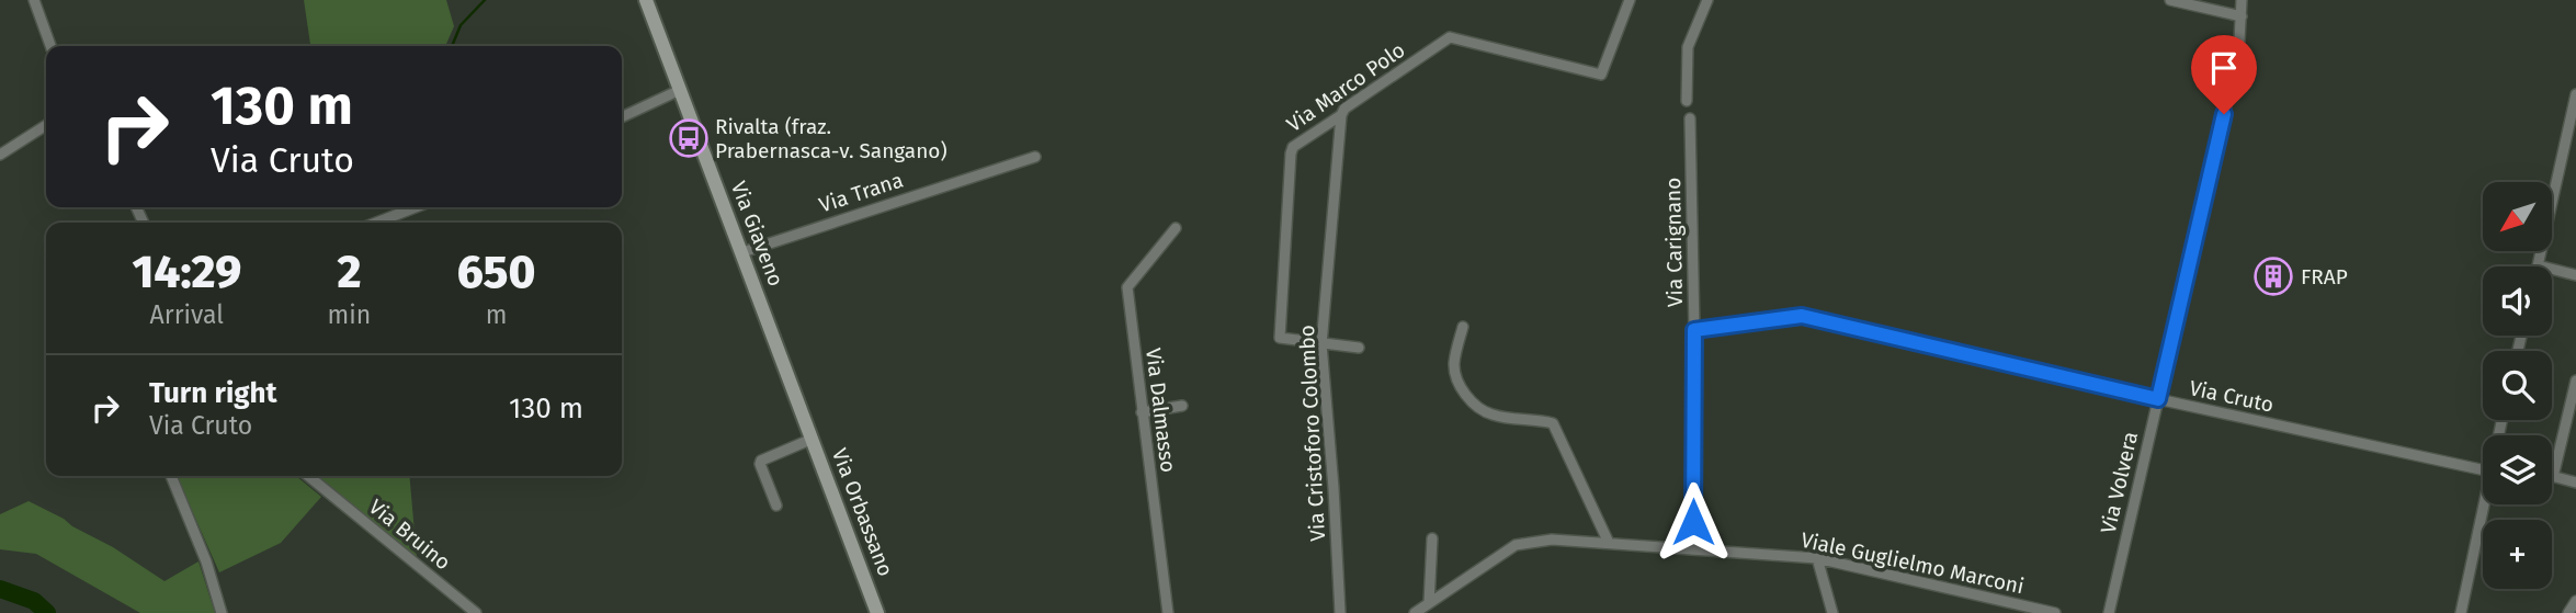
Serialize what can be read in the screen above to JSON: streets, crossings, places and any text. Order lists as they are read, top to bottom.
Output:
{
  "streets": {
    "main road": ["Via Giaveno", "Via Orbassano"],
    "street": [
      "Via Marco Polo",
      "Via Trana",
      "Via Carignano",
      "Via Cruto",
      "Via Dalmasso",
      "Via Cristoforo Colombo",
      "Via Volvera",
      "Via Bruino",
      "Viale Guglielmo Marconi"
    ]
  },
  "crossings": [
    ["Via Marco Polo", "Via Cristoforo Colombo"],
    ["Via Trana", "Via Giaveno"],
    ["Via Giaveno", "Via Orbassano"],
    ["Via Carignano", "Via Cruto"],
    ["Via Carignano", "Viale Guglielmo Marconi"],
    ["Via Cruto", "Via Volvera"]
  ],
  "places": {
    "bus stop": ["Rivalta (fraz. Prabernasca-v. Sangano)"],
    "building": ["FRAP"]
  },
  "north": "bottom left",
  "page": {
    "turn": ["130 m", "Via Cruto"],
    "map_buttons": "+",
    "eta": [
      "14:29",
      "Arrival",
      "2",
      "min",
      "650",
      "m"
    ],
    "list": [
      {
        "name": "Turn right",
        "note": "Via Cruto",
        "value": "130 m"
      }
    ]
  }
}
